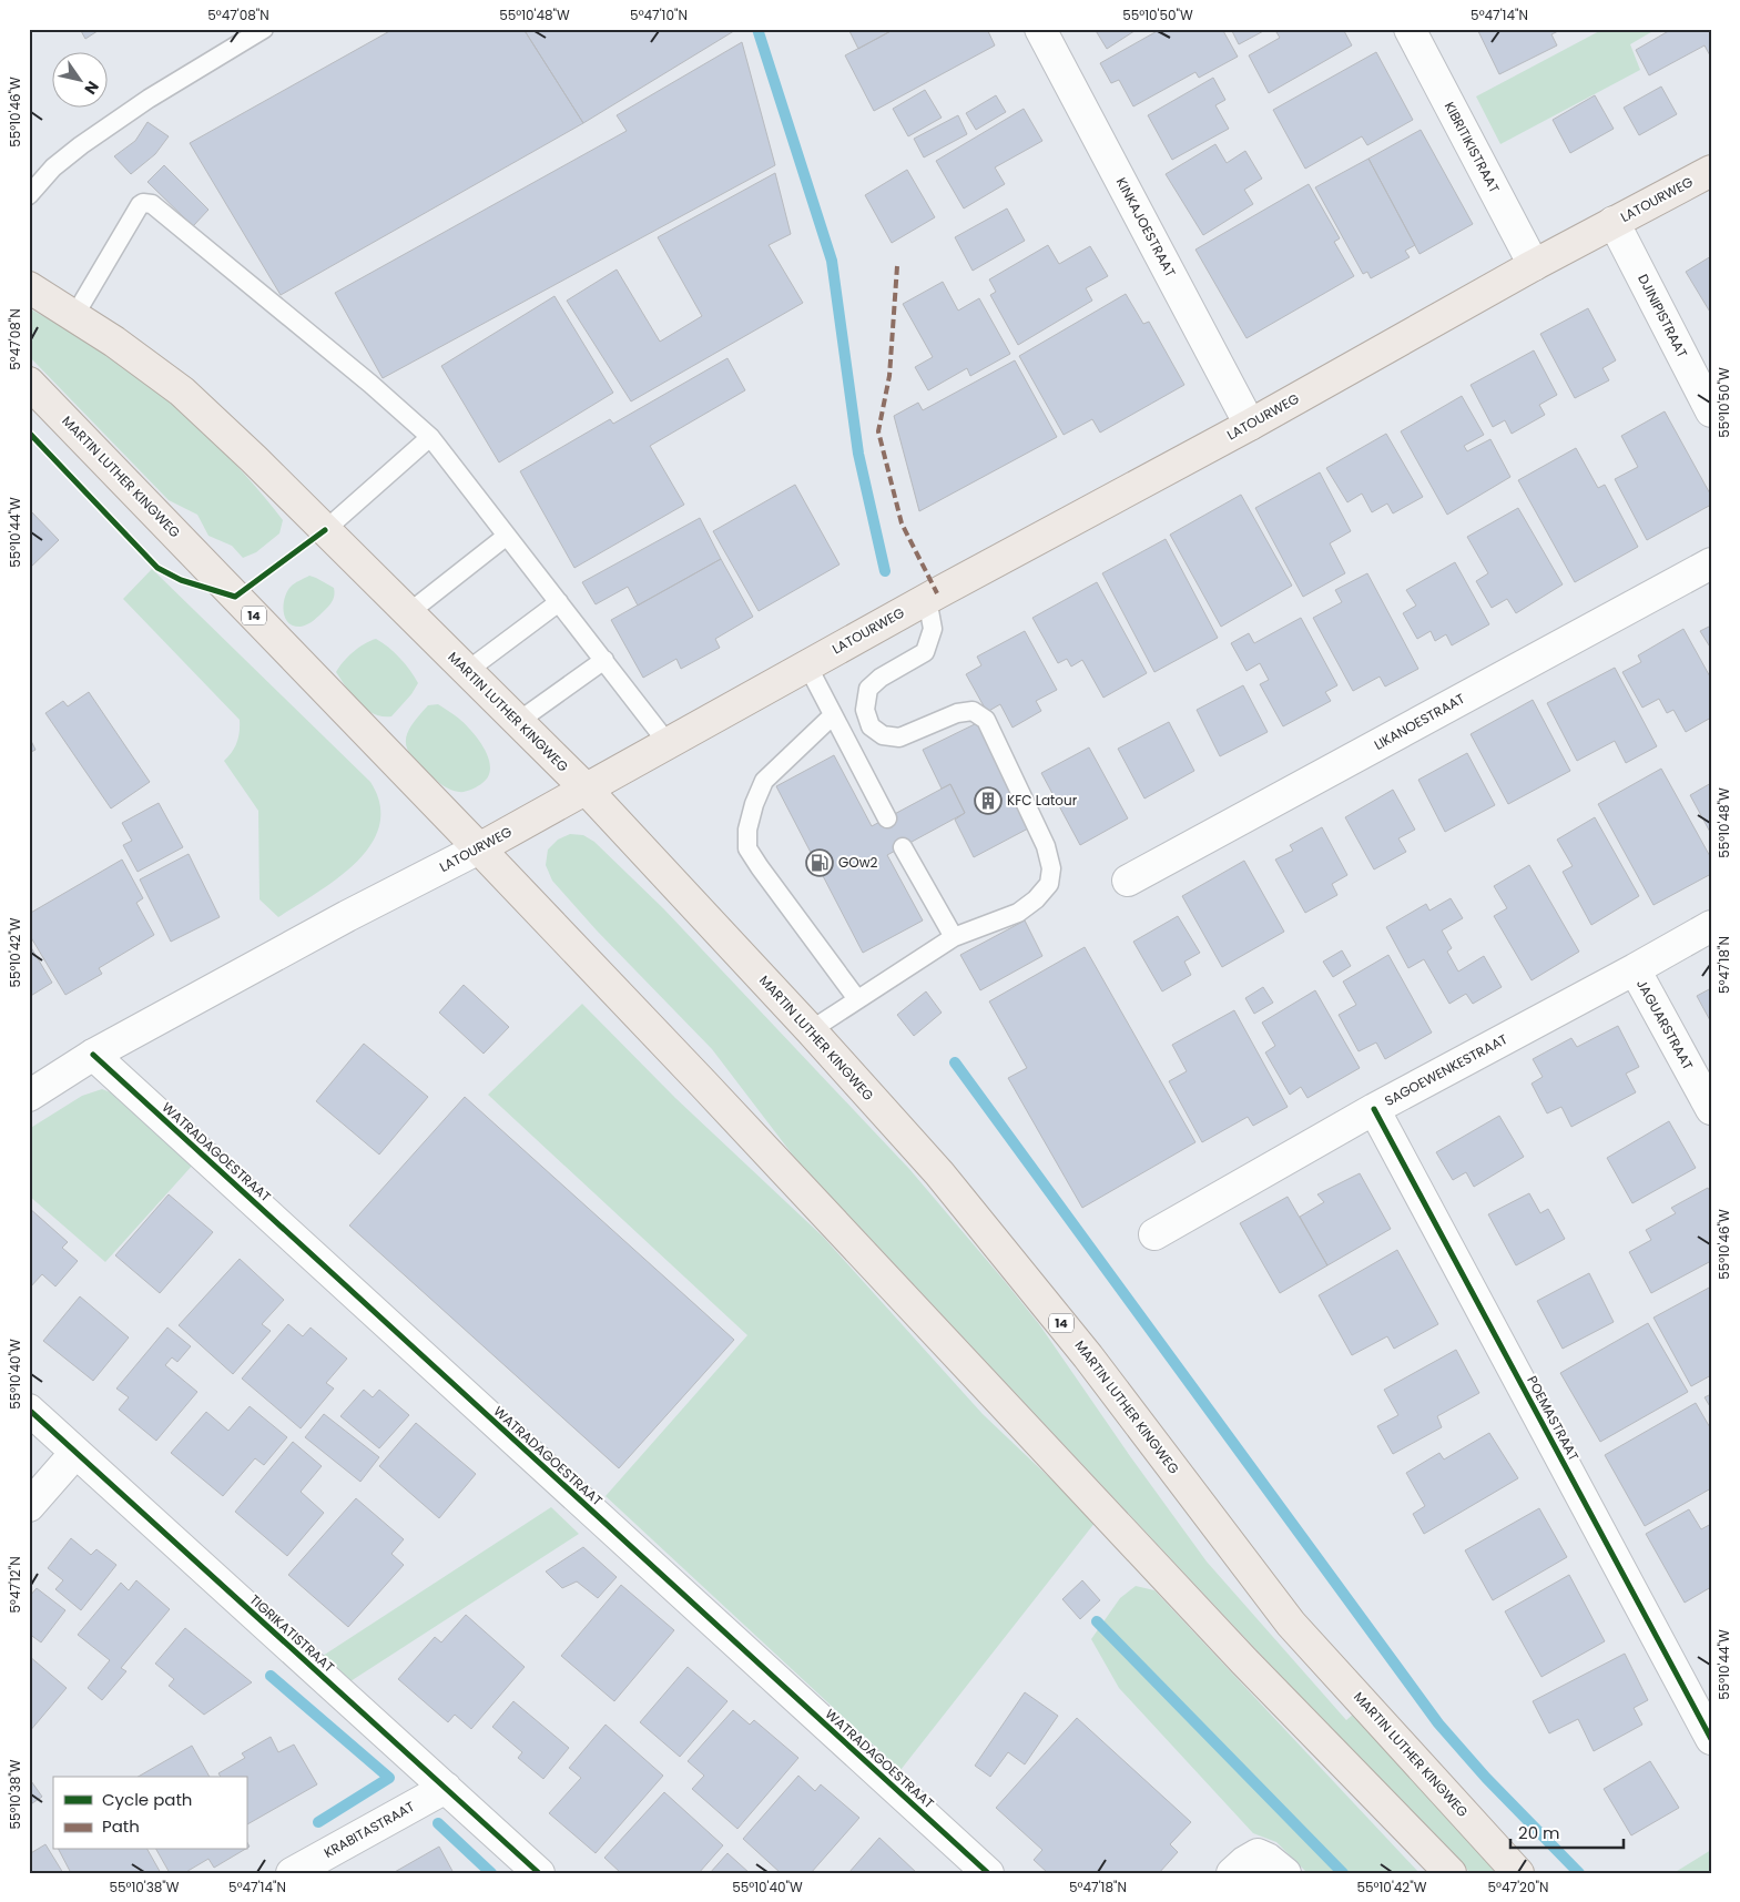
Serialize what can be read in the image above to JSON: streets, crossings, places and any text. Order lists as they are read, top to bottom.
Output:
{
  "streets": {
    "main road": ["LATOURWEG", "MARTIN LUTHER KINGWEG", "14"],
    "street": [
      "KIBRITIKISTRAAT",
      "KINKAJOESTRAAT",
      "DJINIPISTRAAT",
      "LIKANOESTRAAT",
      "JAGUARSTRAAT",
      "SAGOEWENKESTRAAT",
      "WATRADAGOESTRAAT",
      "POEMASTRAAT",
      "TIGRIKATISTRAAT",
      "KRABITASTRAAT"
    ]
  },
  "crossings": [
    ["KIBRITIKISTRAAT", "LATOURWEG"],
    ["LATOURWEG", "KINKAJOESTRAAT"],
    ["LATOURWEG", "DJINIPISTRAAT"],
    ["LATOURWEG", "MARTIN LUTHER KINGWEG"],
    ["LATOURWEG", "WATRADAGOESTRAAT"],
    ["JAGUARSTRAAT", "SAGOEWENKESTRAAT"],
    ["SAGOEWENKESTRAAT", "POEMASTRAAT"],
    ["TIGRIKATISTRAAT", "KRABITASTRAAT"]
  ],
  "places": {
    "building": ["KFC Latour"],
    "fuel station": ["GOw2"]
  },
  "legend": ["Cycle path", "Path"],
  "scale_bar": "20 m",
  "north": "bottom right",
  "coordinates": [
    "5°47'08\"N",
    "55°10'48\"W",
    "5°47'10\"N",
    "55°10'50\"W",
    "5°47'14\"N",
    "55°10'46\"W",
    "55°10'44\"W",
    "55°10'42\"W",
    "5°47'18\"N",
    "55°10'40\"W",
    "5°47'12\"N",
    "55°10'38\"W",
    "5°47'20\"N"
  ]
}
